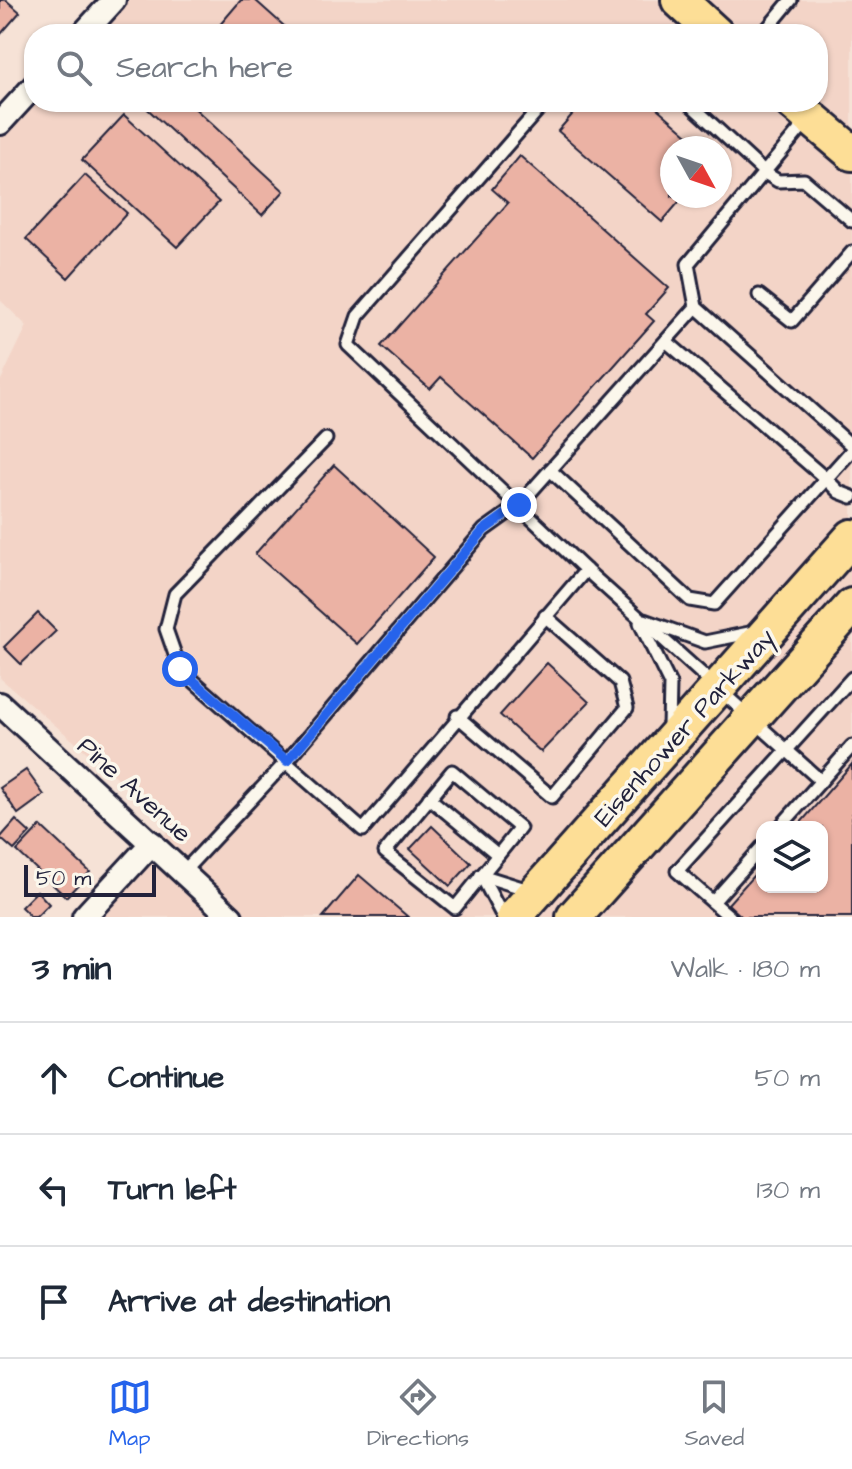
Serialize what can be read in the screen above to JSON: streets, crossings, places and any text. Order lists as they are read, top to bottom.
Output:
{
  "streets": {
    "main road": ["Eisenhower Parkway"],
    "street": ["Pine Avenue"]
  },
  "scale_bar": "50 m",
  "north": "bottom right",
  "page": {
    "search": "Search here",
    "scale": "50 m",
    "heading": ["3 min", "Walk · 180 m"],
    "list": [
      ["Continue", "50 m"],
      ["Turn left", "130 m"],
      "Arrive at destination"
    ],
    "nav": ["Map", "Directions", "Saved"]
  }
}
